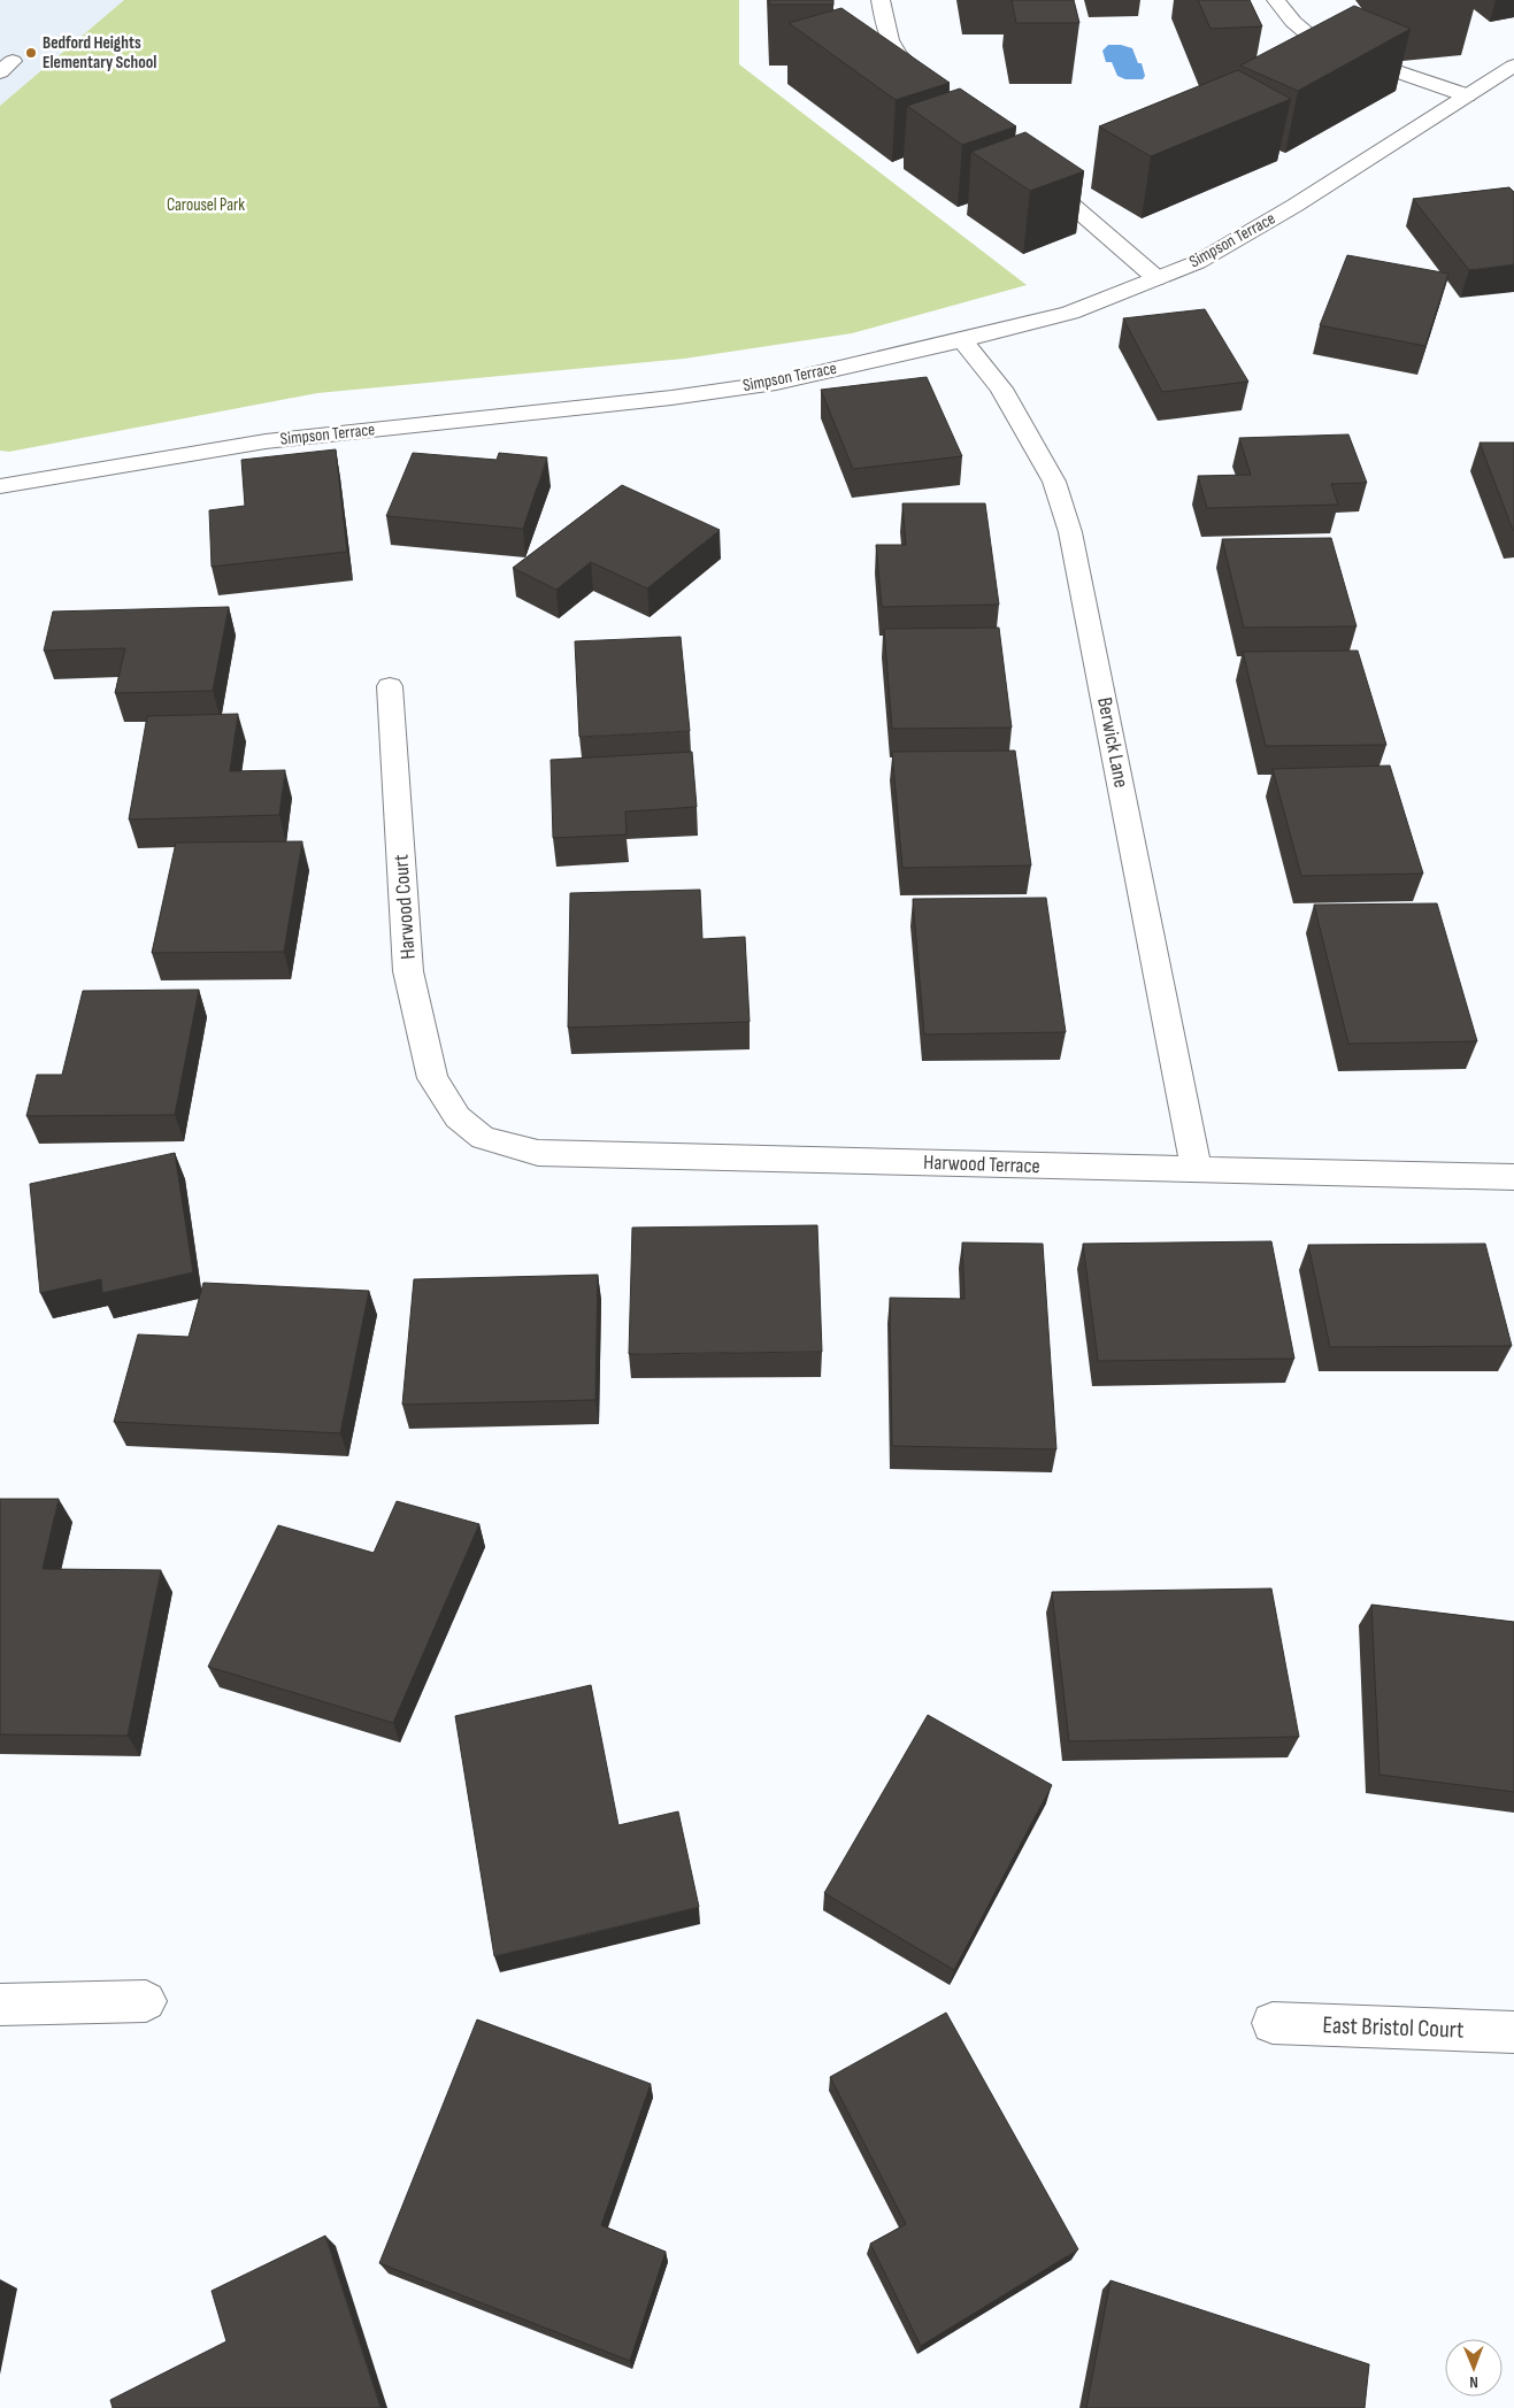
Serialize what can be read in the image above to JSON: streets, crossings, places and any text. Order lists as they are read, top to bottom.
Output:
{
  "streets": {
    "street": [
      "Simpson Terrace",
      "Berwick Lane",
      "Harwood Court",
      "Harwood Terrace",
      "East Bristol Court"
    ]
  },
  "crossings": [
    ["Simpson Terrace", "Berwick Lane"],
    ["Berwick Lane", "Harwood Terrace"],
    ["Harwood Court", "Harwood Terrace"]
  ],
  "parks": ["Carousel Park"],
  "places": ["Bedford Heights Elementary School"],
  "north": "bottom"
}
